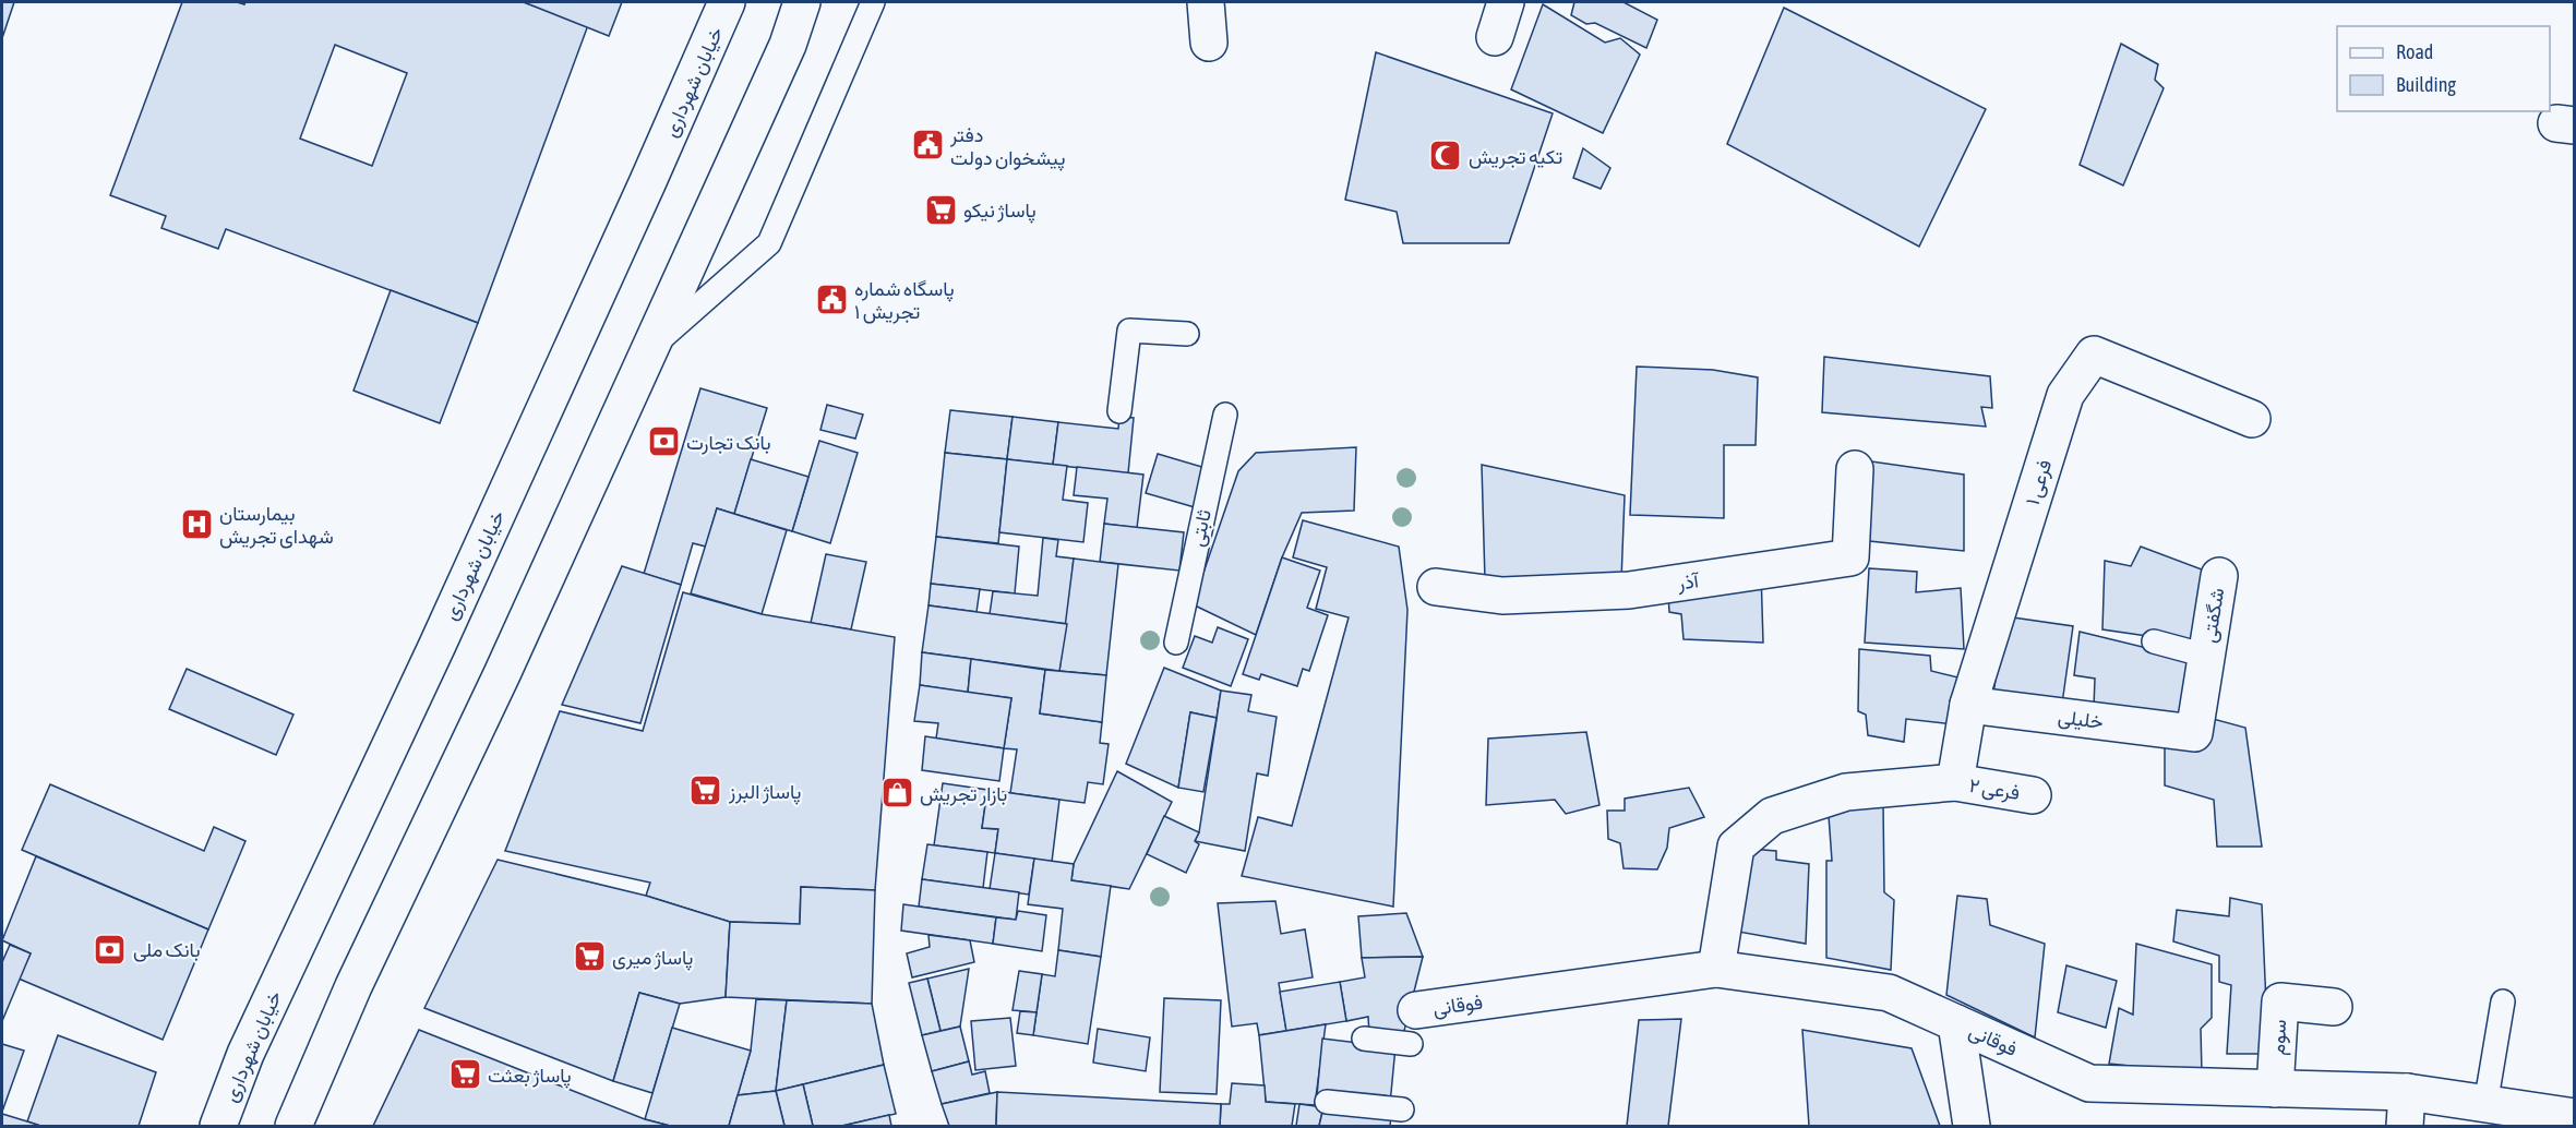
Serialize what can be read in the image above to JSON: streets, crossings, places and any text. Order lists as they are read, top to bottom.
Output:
{
  "streets": {
    "street": [
      "خیابان شهرداری",
      "فرعی ۱",
      "آذر",
      "شگفتی",
      "خلیلی",
      "فرعی ۲",
      "فوقانی",
      "سوم"
    ],
    "lane": ["ثابتی"]
  },
  "crossings": [
    ["فرعی ۱", "خلیلی"],
    ["فرعی ۱", "فرعی ۲"],
    ["شگفتی", "خلیلی"],
    ["فرعی ۲", "فوقانی"],
    ["فوقانی", "سوم"]
  ],
  "places": {
    "public building": ["دفتر پیشخوان دولت", "پاسگاه شماره ۱ تجریش"],
    "mosque": ["تکیه تجریش"],
    "supermarket": [
      "پاساژ نیکو",
      "پاساژ البرز",
      "پاساژ میری",
      "پاساژ بعثت"
    ],
    "bank": ["بانک تجارت", "بانک ملی"],
    "hospital": ["بیمارستان شهدای تجریش"],
    "shop": ["بازار تجریش"]
  },
  "legend": ["Road", "Building"]
}
